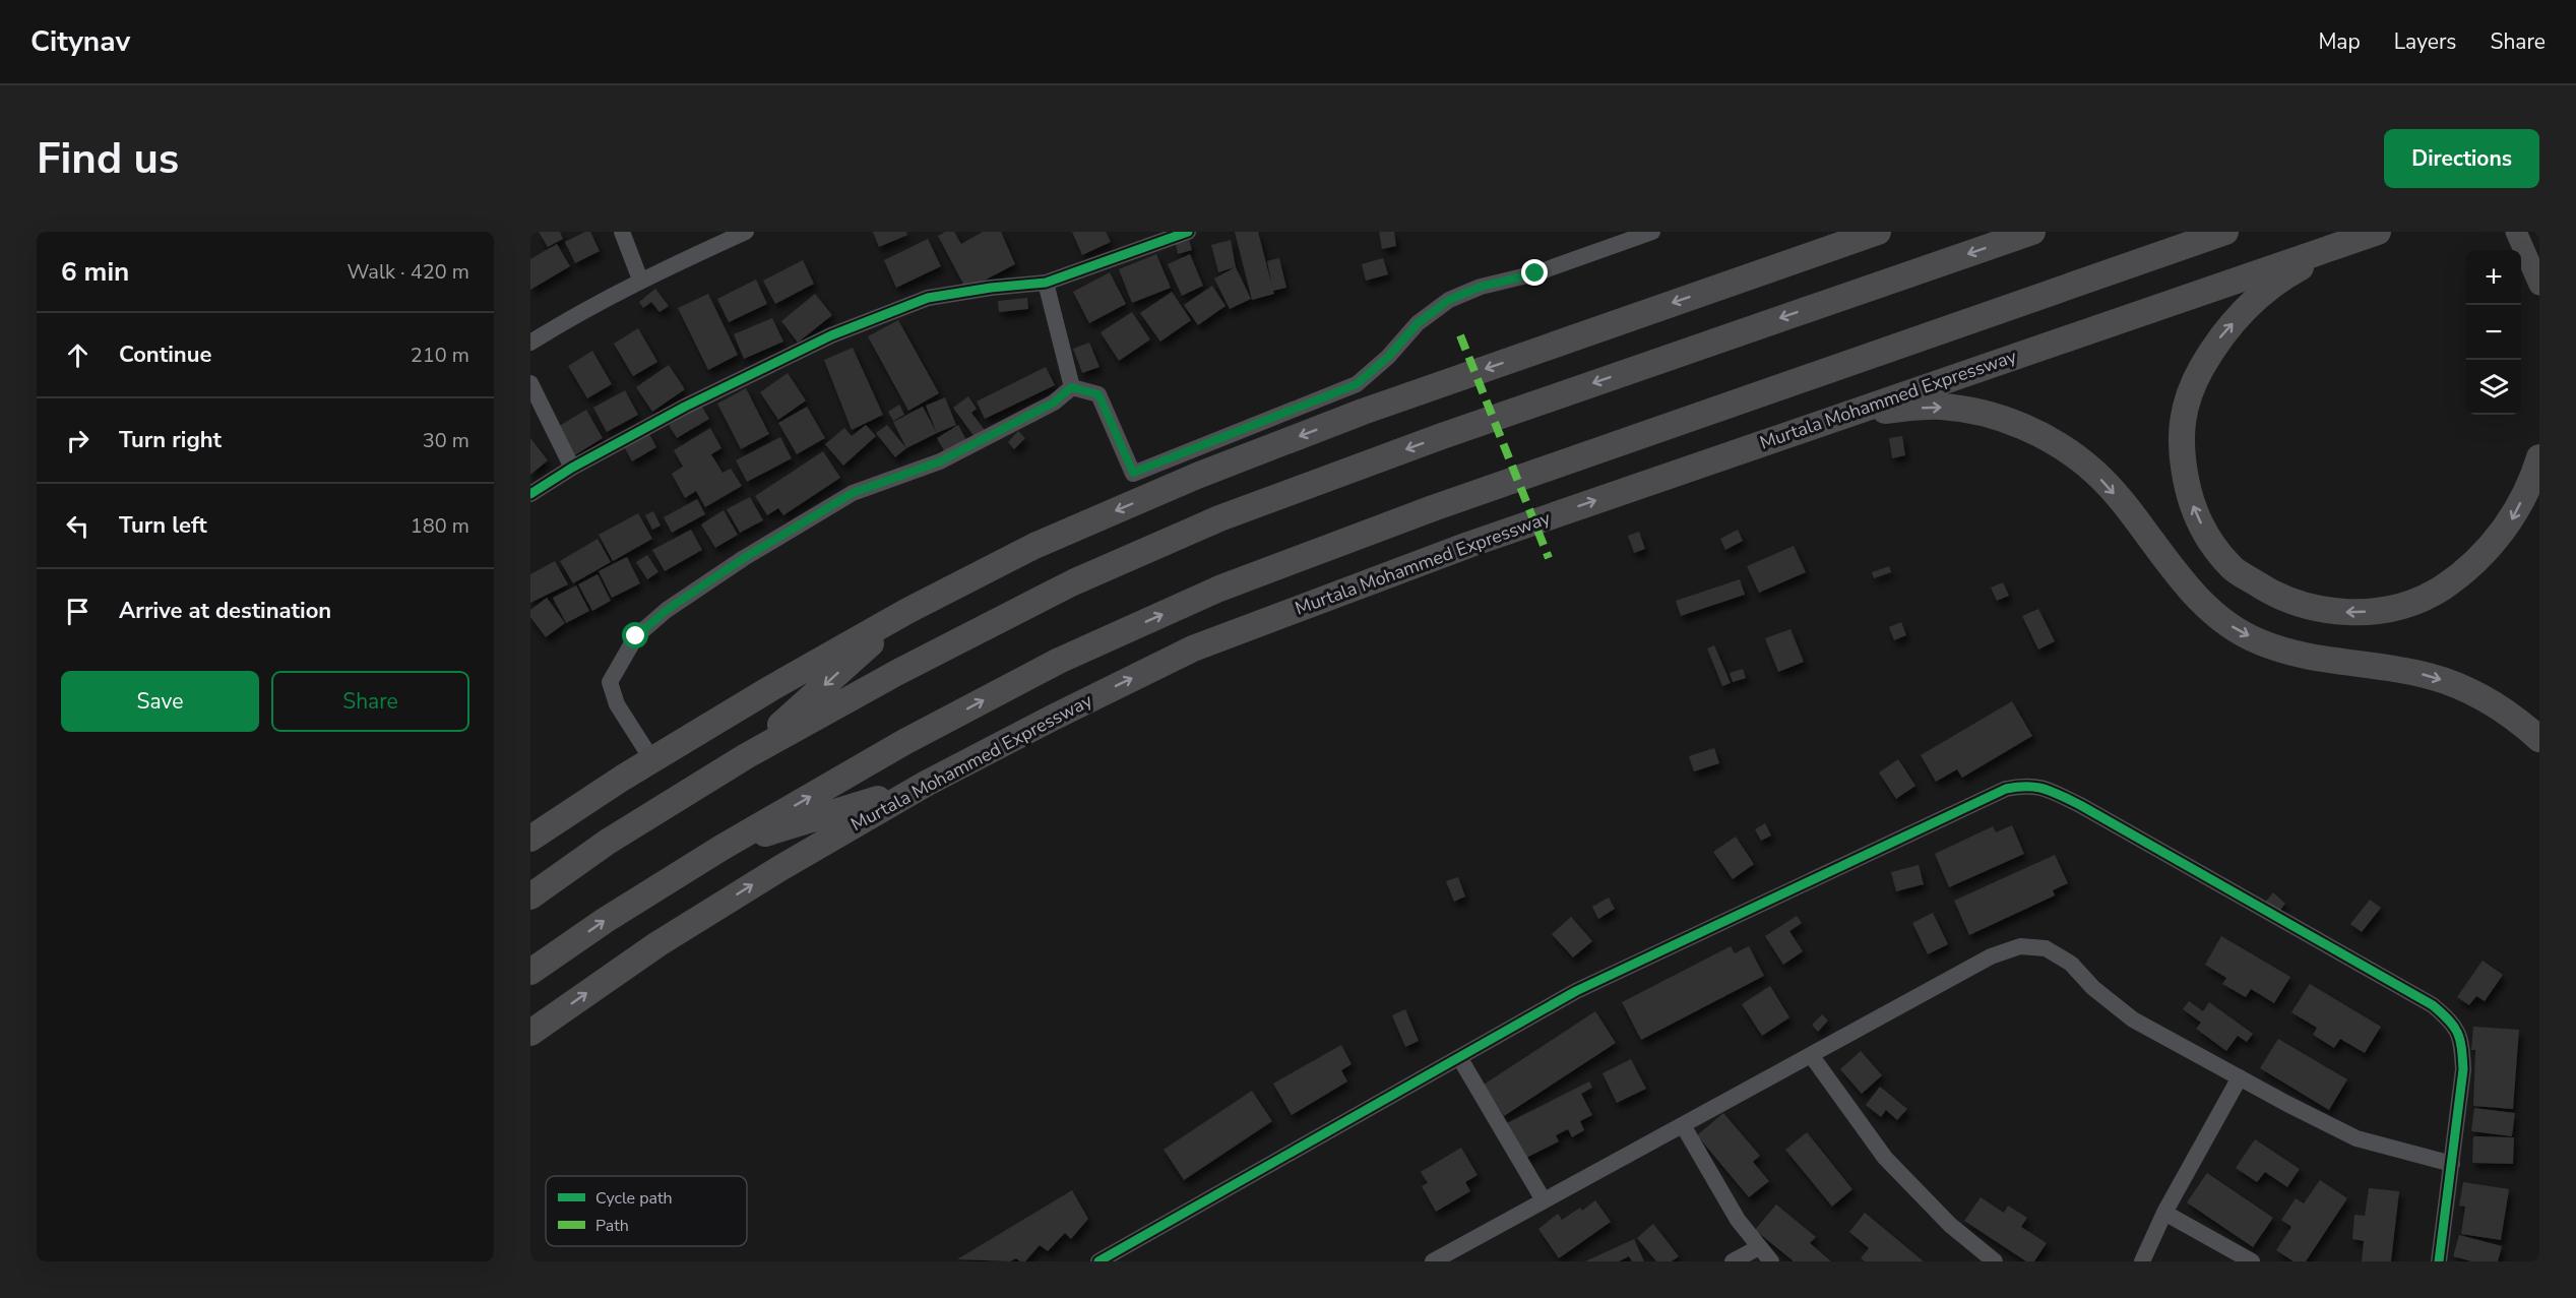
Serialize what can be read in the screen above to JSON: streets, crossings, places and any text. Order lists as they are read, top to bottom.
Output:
{
  "streets": {
    "highway": ["Murtala Mohammed Expressway"]
  },
  "legend": ["Cycle path", "Path"],
  "page": {
    "header": "Citynav",
    "nav": ["Map", "Layers", "Share"],
    "buttons": [
      "Directions",
      ["Save", "Share"]
    ],
    "title": "Find us",
    "heading": ["6 min", "Walk · 420 m"],
    "map_buttons": ["+", "−"],
    "list": [
      ["Continue", "210 m"],
      ["Turn right", "30 m"],
      ["Turn left", "180 m"],
      "Arrive at destination"
    ]
  }
}
